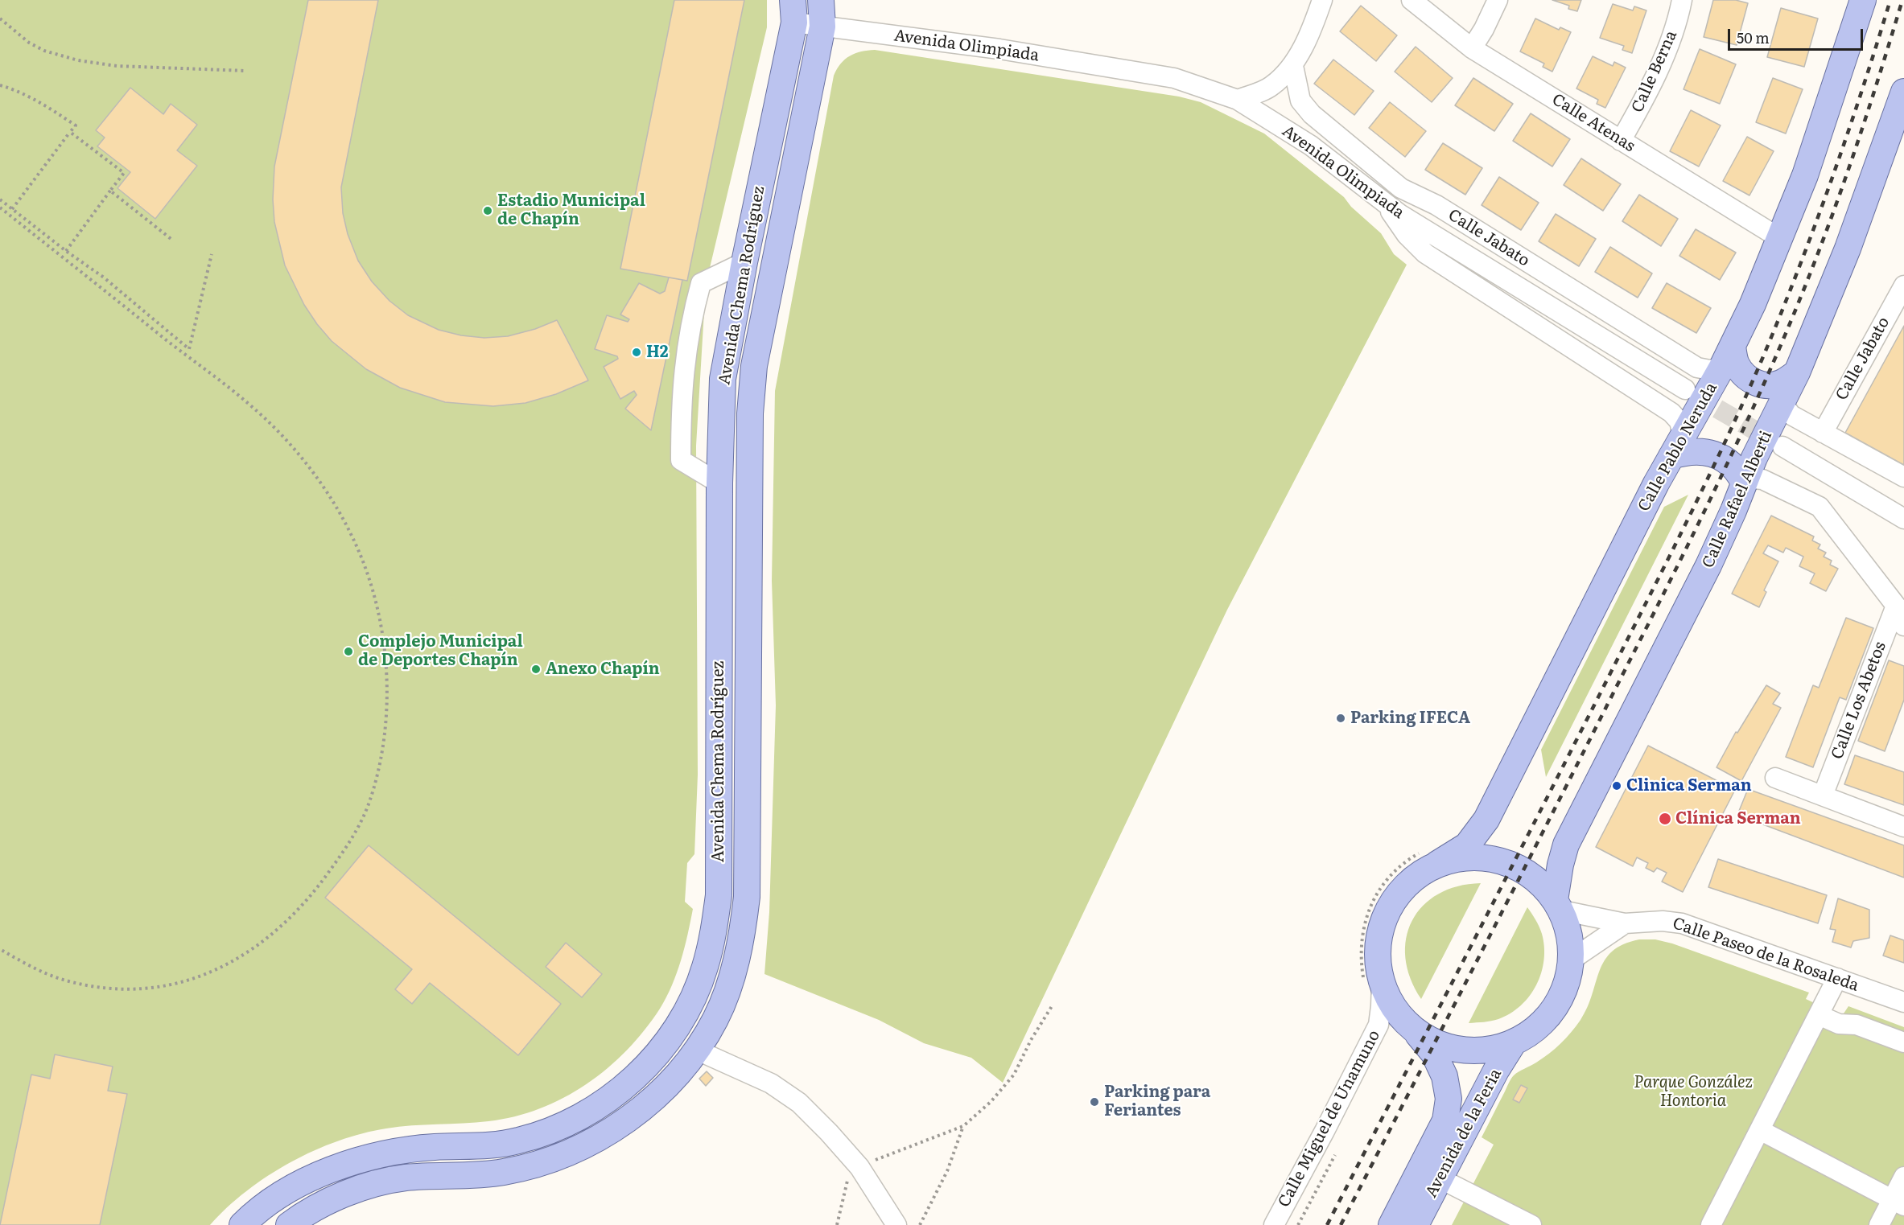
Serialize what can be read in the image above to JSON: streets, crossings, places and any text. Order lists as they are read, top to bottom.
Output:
{
  "streets": {
    "main road": [
      "Avenida Chema Rodríguez",
      "Calle Pablo Neruda",
      "Calle Rafael Alberti",
      "Avenida de la Feria"
    ],
    "street": [
      "Avenida Olimpiada",
      "Calle Berna",
      "Calle Atenas",
      "Calle Jabato",
      "Calle Los Abetos",
      "Calle Paseo de la Rosaleda",
      "Calle Miguel de Unamuno"
    ]
  },
  "crossings": [
    ["Avenida Olimpiada", "Avenida Chema Rodríguez"],
    ["Calle Berna", "Calle Atenas"],
    ["Calle Atenas", "Calle Pablo Neruda"],
    ["Calle Jabato", "Calle Pablo Neruda"],
    ["Calle Pablo Neruda", "Calle Miguel de Unamuno"],
    ["Calle Pablo Neruda", "Avenida de la Feria"],
    ["Calle Rafael Alberti", "Calle Paseo de la Rosaleda"]
  ],
  "parks": ["Parque González Hontoria"],
  "places": [
    "Estadio Municipal de Chapín",
    "H2",
    "Complejo Municipal de Deportes Chapín",
    "Anexo Chapín",
    "Parking IFECA",
    "Clinica Serman",
    "Clínica Serman",
    "Parking para Feriantes"
  ],
  "scale_bar": "50 m"
}
